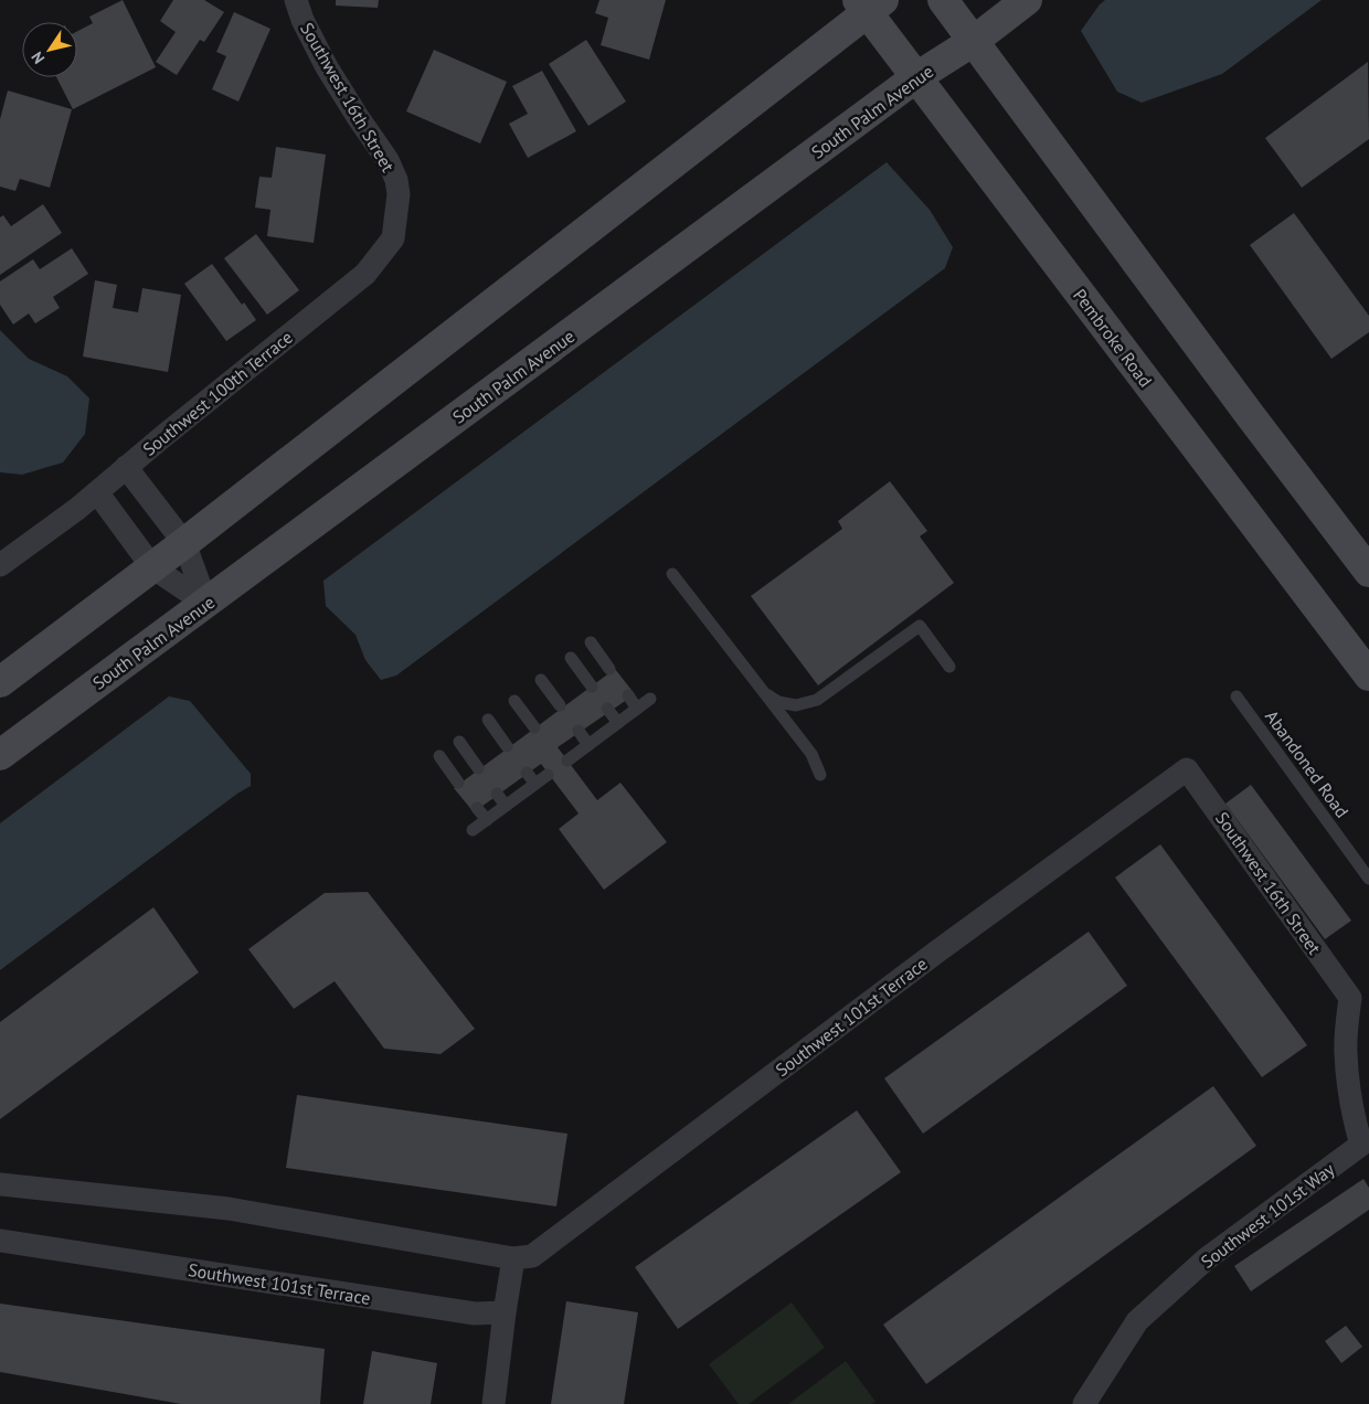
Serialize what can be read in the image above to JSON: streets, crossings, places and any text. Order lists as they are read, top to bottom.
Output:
{
  "streets": {
    "main road": ["South Palm Avenue", "Pembroke Road"],
    "street": [
      "Southwest 16th Street",
      "Southwest 100th Terrace",
      "Southwest 101st Terrace",
      "Southwest 101st Way"
    ],
    "lane": ["Abandoned Road"]
  },
  "crossings": [
    ["Southwest 16th Street", "Southwest 100th Terrace"],
    ["Southwest 16th Street", "Southwest 101st Terrace"],
    ["Southwest 16th Street", "Southwest 101st Way"],
    ["South Palm Avenue", "Pembroke Road"]
  ],
  "north": "bottom left"
}
